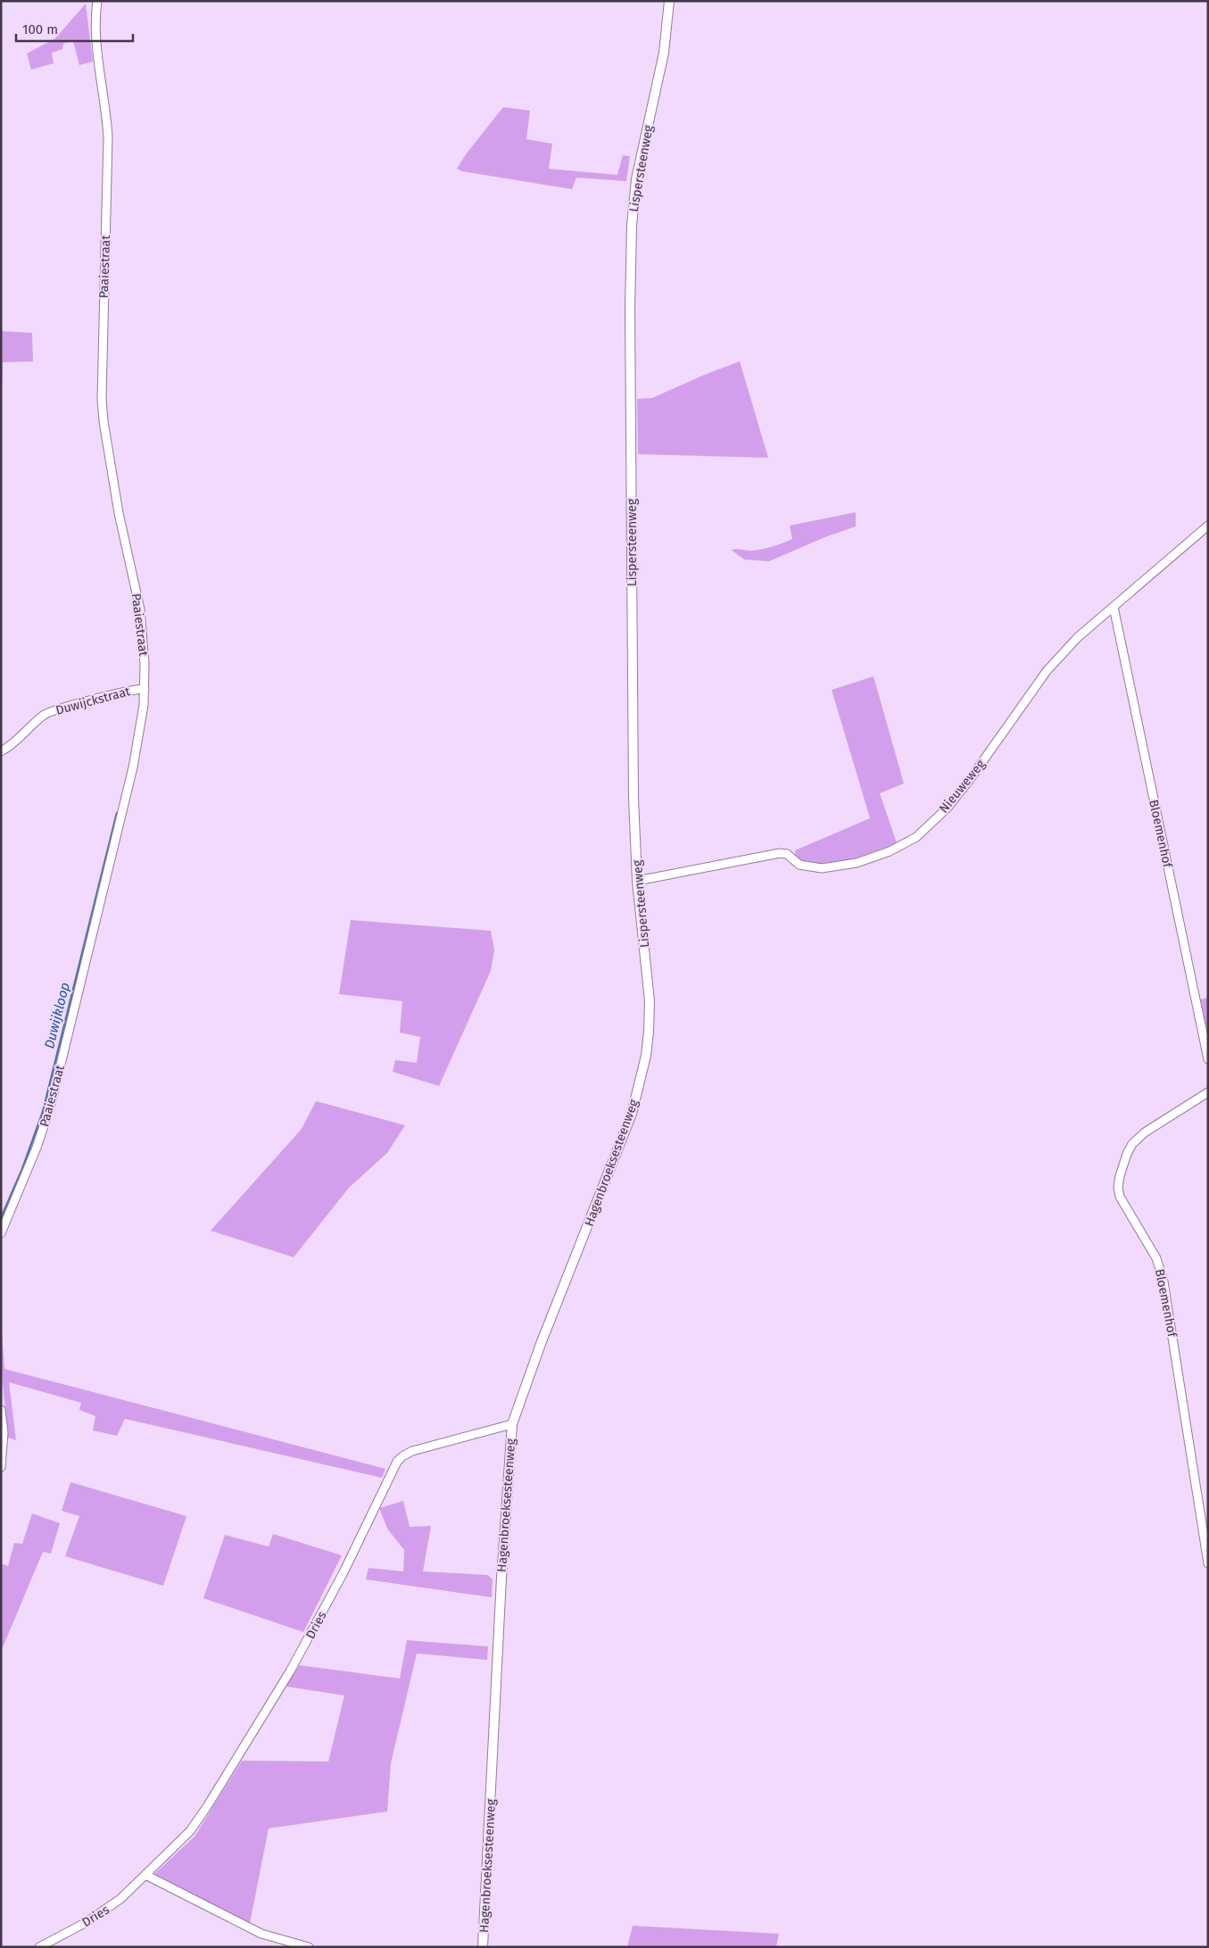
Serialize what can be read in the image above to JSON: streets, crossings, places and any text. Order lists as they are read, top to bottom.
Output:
{
  "streets": {
    "street": [
      "Lispersteenweg",
      "Paaiestraat",
      "Duwijckstraat",
      "Nieuweweg",
      "Bloemenhof",
      "Hagenbroeksesteenweg",
      "Dries"
    ]
  },
  "crossings": [
    ["Lispersteenweg", "Nieuweweg"],
    ["Lispersteenweg", "Hagenbroeksesteenweg"],
    ["Paaiestraat", "Duwijckstraat"],
    ["Nieuweweg", "Bloemenhof"],
    ["Hagenbroeksesteenweg", "Dries"]
  ],
  "water": ["Duwijkloop"],
  "scale_bar": "100 m"
}
